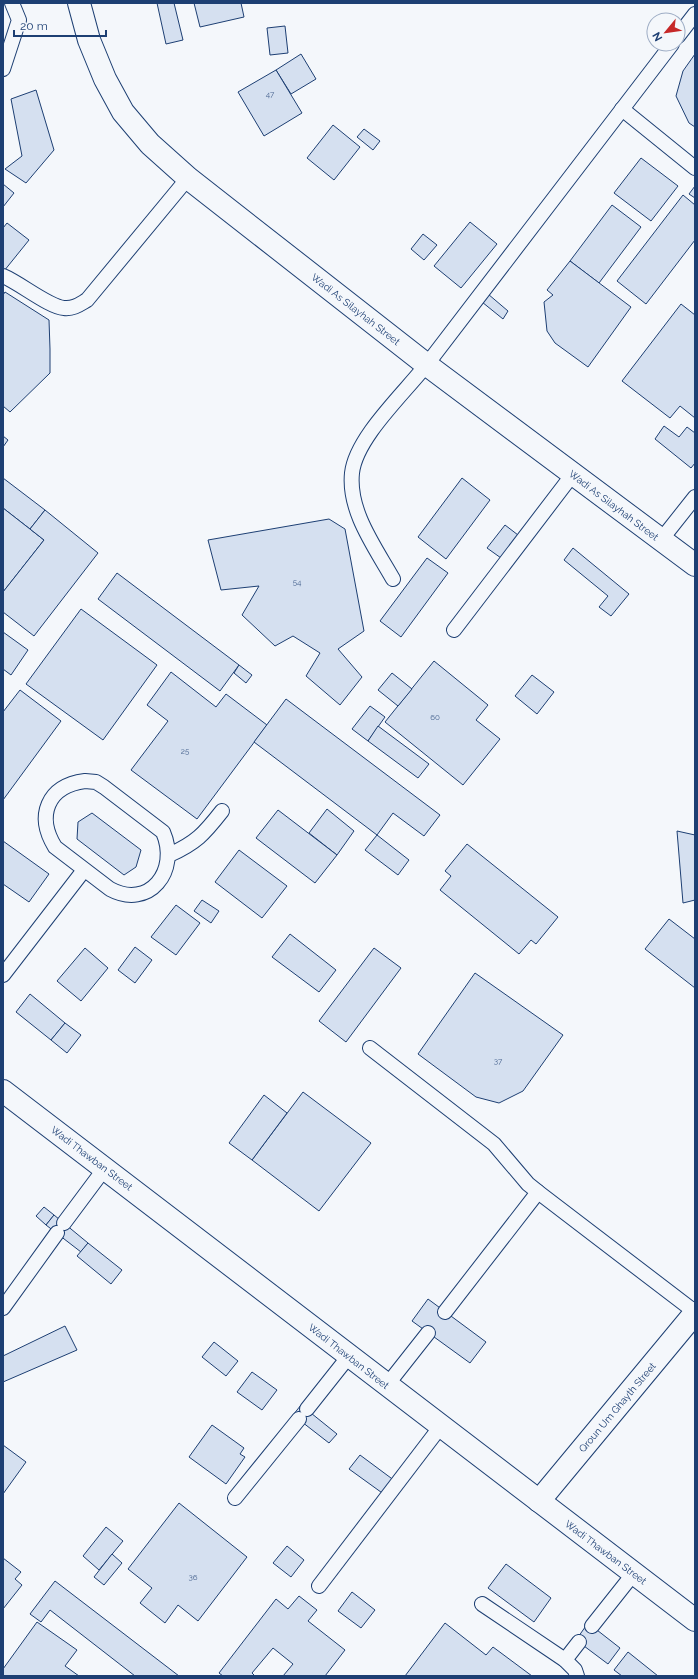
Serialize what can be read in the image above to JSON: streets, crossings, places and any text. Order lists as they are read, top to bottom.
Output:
{
  "streets": {
    "street": ["Wadi As Silayhah Street", "Wadi Thawban Street", "Qroun Um Ghayth Street"]
  },
  "crossings": [
    ["Wadi Thawban Street", "Qroun Um Ghayth Street"]
  ],
  "house_numbers": [
    "47",
    "54",
    "60",
    "25",
    "37",
    "36"
  ],
  "scale_bar": "20 m",
  "north": "bottom left"
}
